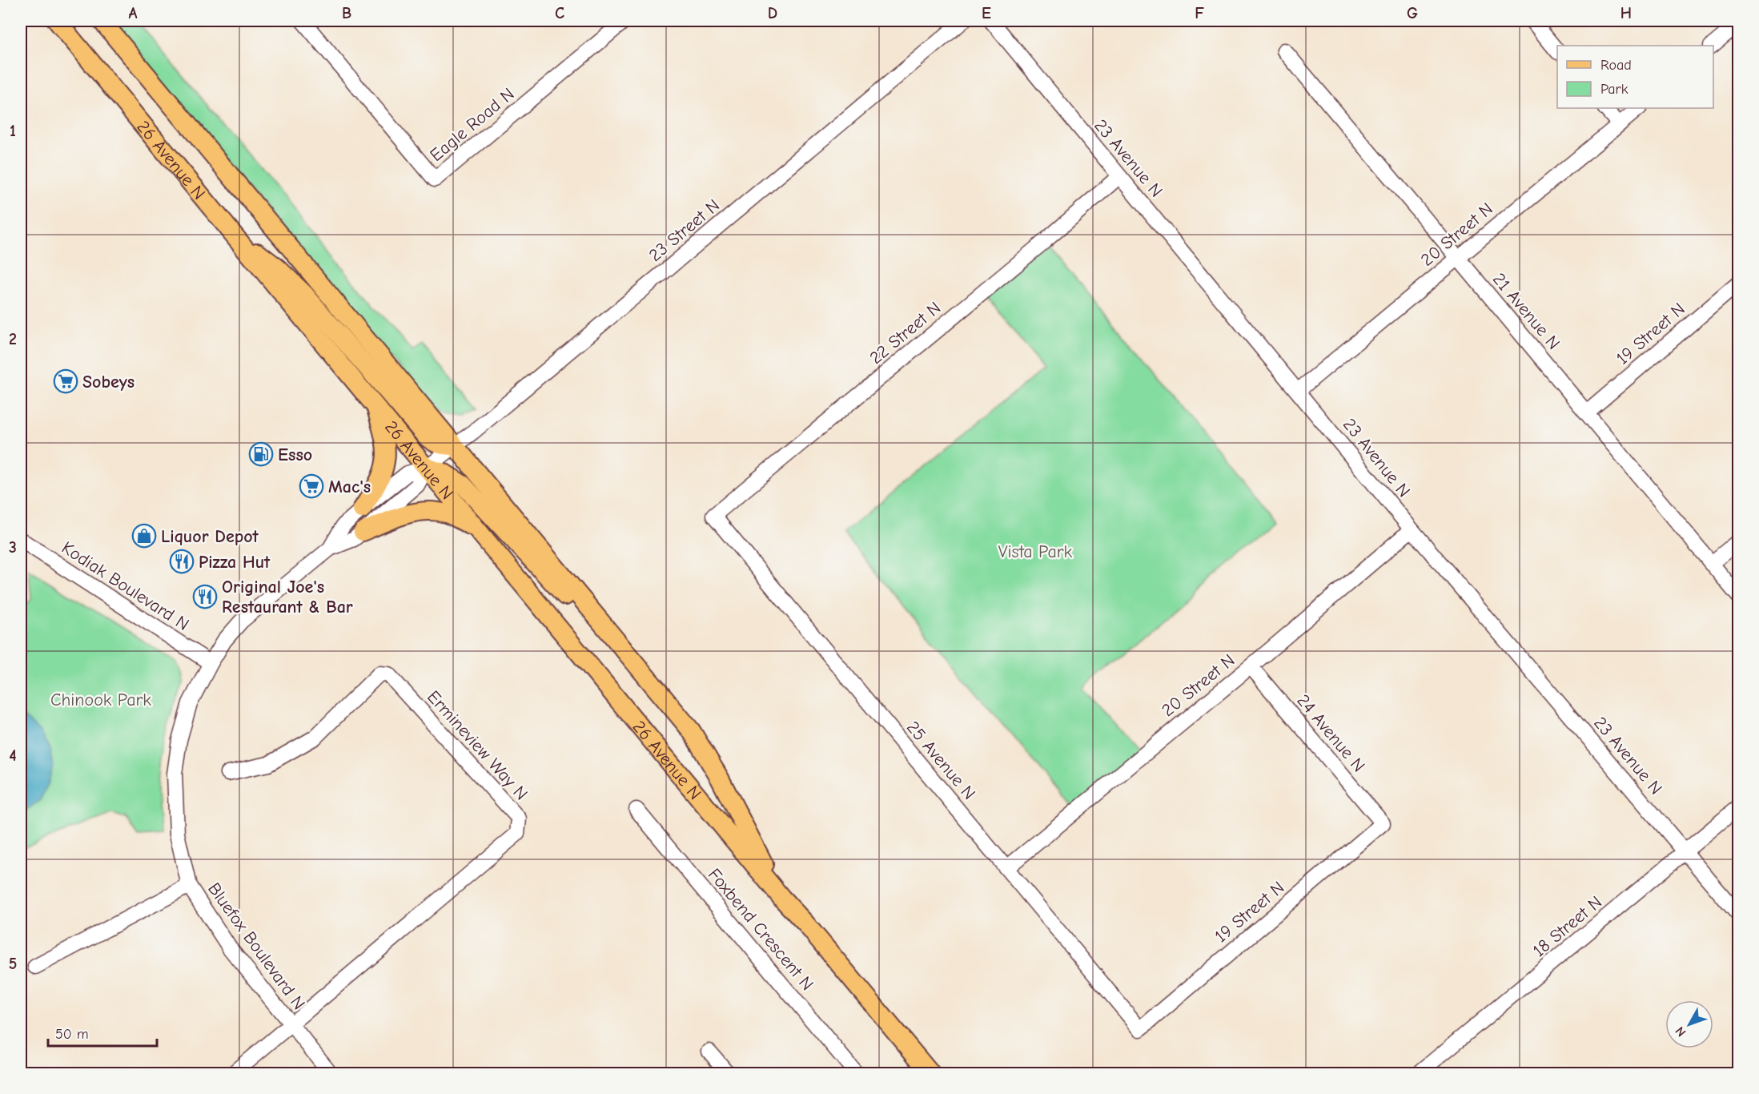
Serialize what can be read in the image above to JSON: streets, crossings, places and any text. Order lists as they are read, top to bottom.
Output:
{
  "streets": {
    "main road": ["26 Avenue N"],
    "street": [
      "Eagle Road N",
      "23 Avenue N",
      "23 Street N",
      "20 Street N",
      "21 Avenue N",
      "22 Street N",
      "19 Street N",
      "Kodiak Boulevard N",
      "24 Avenue N",
      "Ermineview Way N",
      "25 Avenue N",
      "18 Street N",
      "Foxbend Crescent N",
      "Bluefox Boulevard N"
    ]
  },
  "crossings": [
    ["23 Avenue N", "20 Street N"],
    ["23 Avenue N", "22 Street N"],
    ["23 Avenue N", "18 Street N"],
    ["26 Avenue N", "23 Street N"],
    ["23 Street N", "Kodiak Boulevard N"],
    ["23 Street N", "Bluefox Boulevard N"],
    ["20 Street N", "21 Avenue N"],
    ["20 Street N", "24 Avenue N"],
    ["20 Street N", "25 Avenue N"],
    ["21 Avenue N", "19 Street N"],
    ["22 Street N", "25 Avenue N"],
    ["19 Street N", "24 Avenue N"],
    ["19 Street N", "25 Avenue N"],
    ["Kodiak Boulevard N", "Bluefox Boulevard N"],
    ["Ermineview Way N", "Bluefox Boulevard N"]
  ],
  "parks": ["Vista Park", "Chinook Park"],
  "places": {
    "supermarket": ["Sobeys", "Mac's"],
    "fuel station": ["Esso"],
    "shop": ["Liquor Depot"],
    "restaurant": ["Pizza Hut", "Original Joe's Restaurant & Bar"]
  },
  "legend": ["Road", "Park"],
  "scale_bar": "50 m",
  "north": "bottom left",
  "grid": {
    "columns": [
      "A",
      "B",
      "C",
      "D",
      "E",
      "F",
      "G",
      "H"
    ],
    "rows": [
      "1",
      "2",
      "3",
      "4",
      "5"
    ]
  }
}
